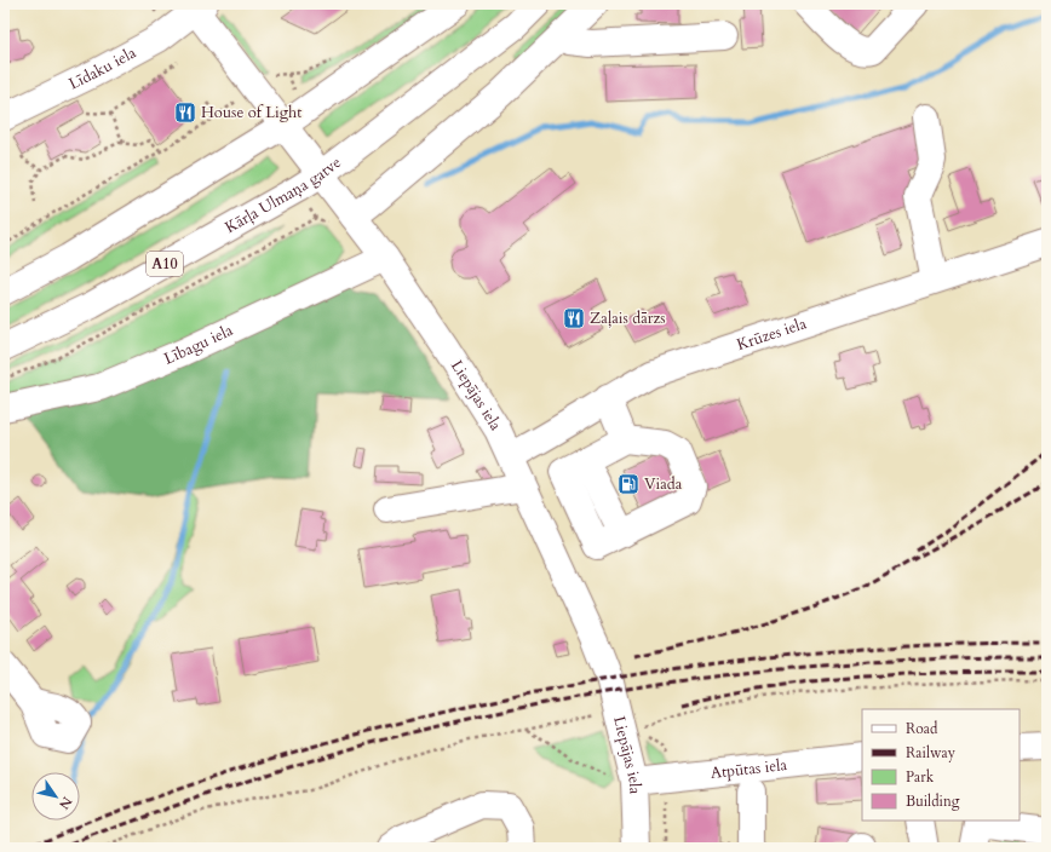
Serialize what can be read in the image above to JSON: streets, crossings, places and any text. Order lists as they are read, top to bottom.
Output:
{
  "streets": {
    "main road": [
      "Līdaku iela",
      "Kārļa Ulmaņa gatve",
      "A10",
      "Krūzes iela",
      "Lībagu iela",
      "Liepājas iela",
      "Atpūtas iela"
    ]
  },
  "crossings": [
    ["Līdaku iela", "Liepājas iela"],
    ["Kārļa Ulmaņa gatve", "Liepājas iela"],
    ["Krūzes iela", "Liepājas iela"],
    ["Lībagu iela", "Liepājas iela"],
    ["Liepājas iela", "Atpūtas iela"]
  ],
  "places": {
    "restaurant": ["House of Light", "Zaļais dārzs"],
    "fuel station": ["Viada"]
  },
  "legend": [
    "Road",
    "Railway",
    "Park",
    "Building"
  ],
  "north": "bottom right"
}
